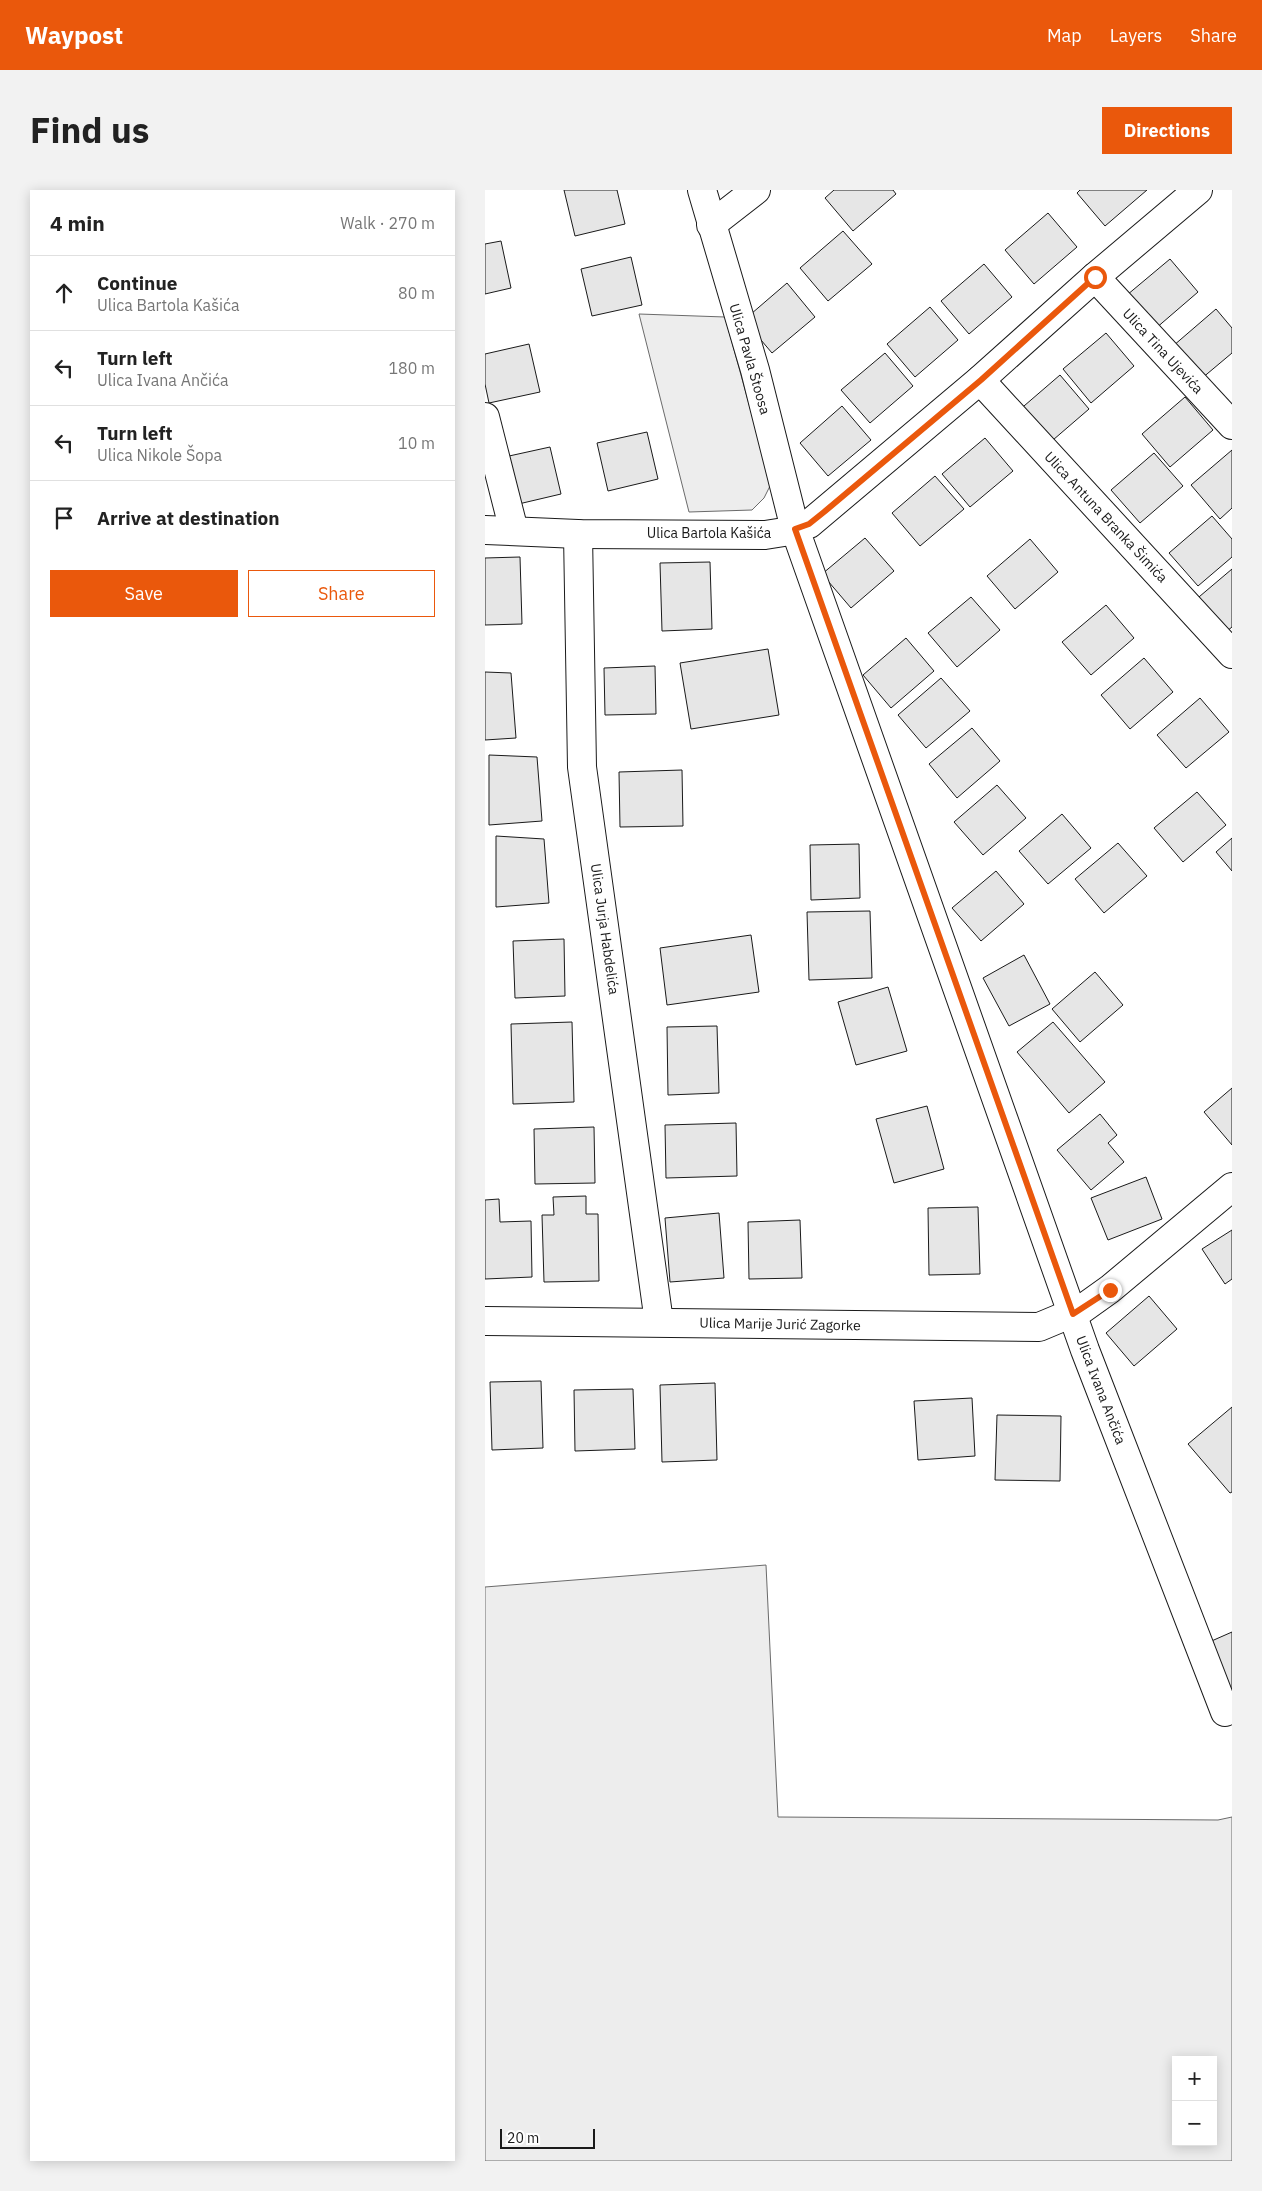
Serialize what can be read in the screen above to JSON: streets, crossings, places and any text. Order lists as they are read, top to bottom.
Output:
{
  "streets": {
    "street": [
      "Ulica Tina Ujevića",
      "Ulica Pavla Štoosa",
      "Ulica Antuna Branka Šimića",
      "Ulica Bartola Kašića",
      "Ulica Jurja Habdelića",
      "Ulica Marije Jurić Zagorke",
      "Ulica Ivana Ančića"
    ]
  },
  "crossings": [
    ["Ulica Tina Ujevića", "Ulica Bartola Kašića"],
    ["Ulica Pavla Štoosa", "Ulica Bartola Kašića"],
    ["Ulica Pavla Štoosa", "Ulica Ivana Ančića"],
    ["Ulica Antuna Branka Šimića", "Ulica Bartola Kašića"],
    ["Ulica Bartola Kašića", "Ulica Jurja Habdelića"],
    ["Ulica Bartola Kašića", "Ulica Ivana Ančića"],
    ["Ulica Jurja Habdelića", "Ulica Marije Jurić Zagorke"],
    ["Ulica Marije Jurić Zagorke", "Ulica Ivana Ančića"]
  ],
  "scale_bar": "20 m",
  "page": {
    "header": "Waypost",
    "nav": ["Map", "Layers", "Share"],
    "title": "Find us",
    "buttons": [
      "Directions",
      ["Save", "Share"]
    ],
    "heading": ["4 min", "Walk · 270 m"],
    "list": [
      ["Continue", "Ulica Bartola Kašića", "80 m"],
      ["Turn left", "Ulica Ivana Ančića", "180 m"],
      ["Turn left", "Ulica Nikole Šopa", "10 m"],
      "Arrive at destination"
    ],
    "map_buttons": ["+", "−"],
    "scale": "20 m"
  }
}
